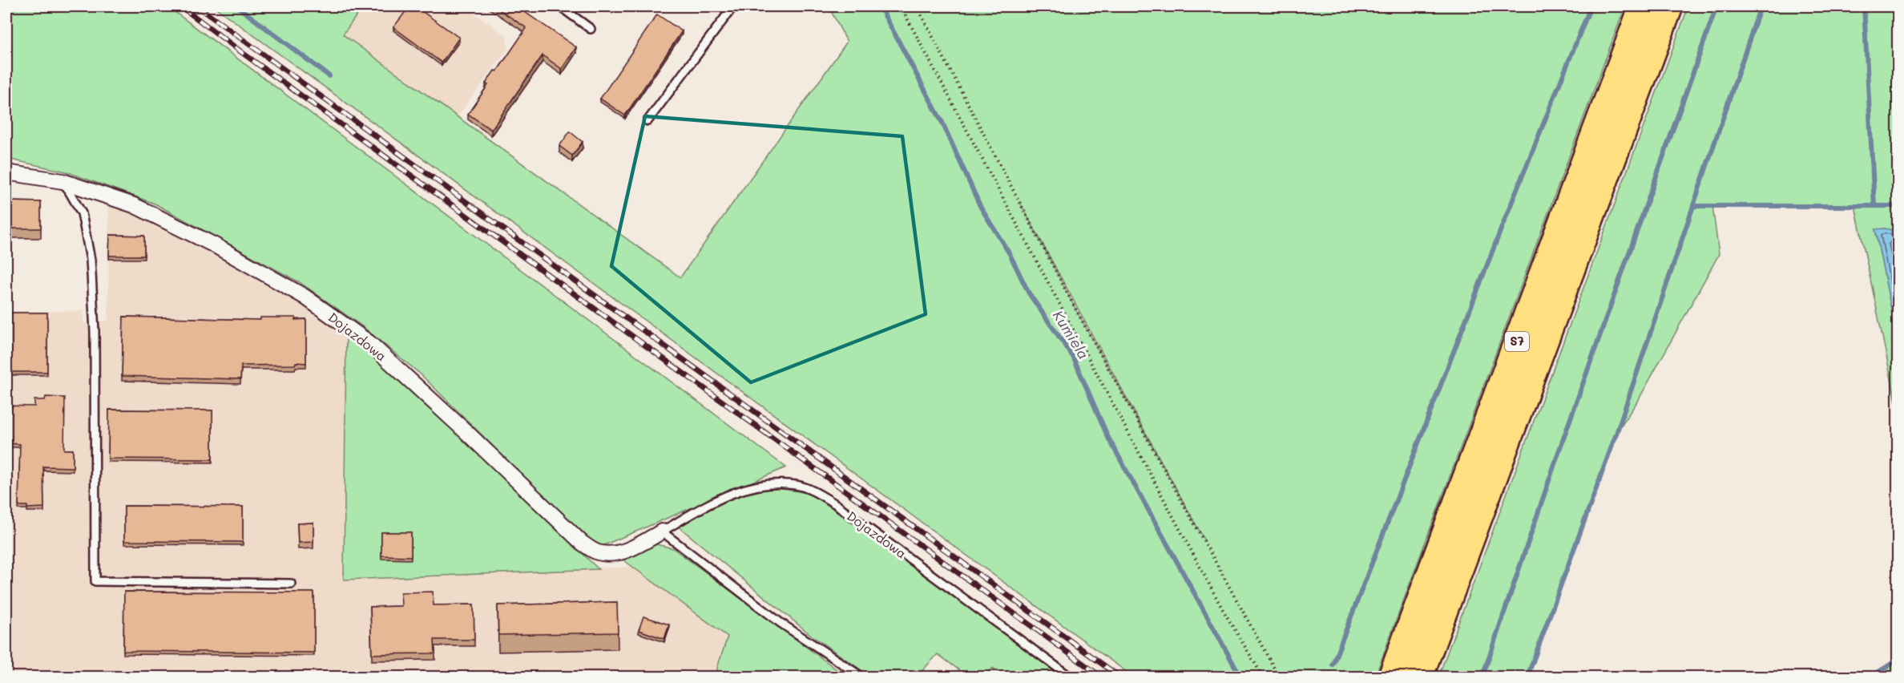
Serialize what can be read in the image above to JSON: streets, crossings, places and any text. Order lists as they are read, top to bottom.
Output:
{
  "streets": {
    "highway": ["S7"],
    "street": ["Dojazdowa"]
  },
  "water": ["Kumiela"]
}
